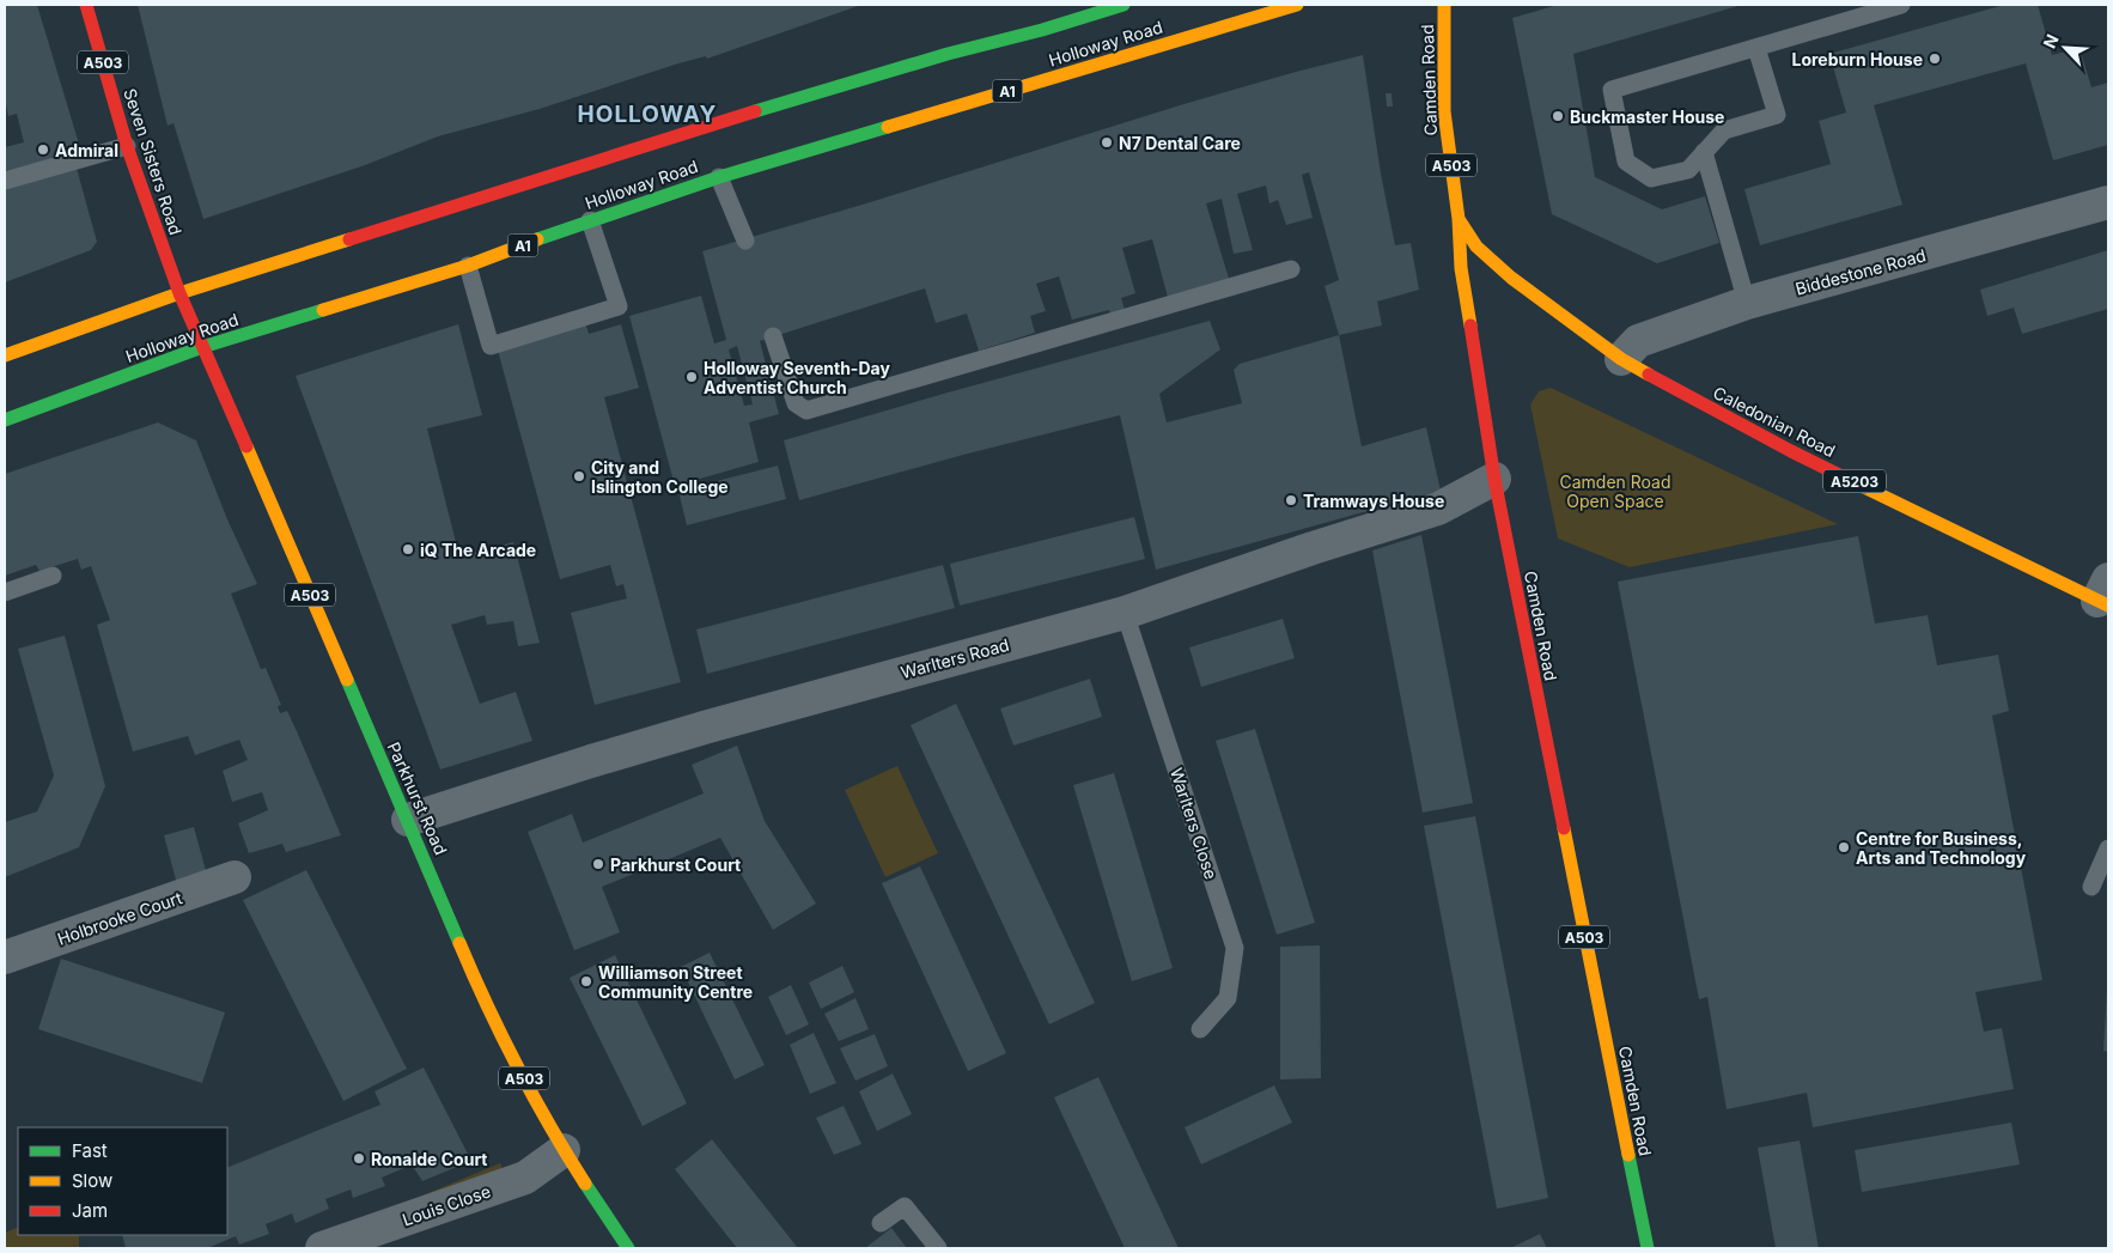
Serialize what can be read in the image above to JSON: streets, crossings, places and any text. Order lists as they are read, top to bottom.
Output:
{
  "streets": {
    "main road": [
      "Holloway Road",
      "A503",
      "Camden Road",
      "A1",
      "Seven Sisters Road",
      "Caledonian Road",
      "A5203",
      "Parkhurst Road"
    ],
    "street": [
      "Biddestone Road",
      "Warlters Road",
      "Holbrooke Court",
      "Louis Close"
    ],
    "lane": ["Warlters Close"]
  },
  "crossings": [
    ["Holloway Road", "A503"],
    ["Holloway Road", "Seven Sisters Road"],
    ["Holloway Road", "Parkhurst Road"],
    ["A503", "Seven Sisters Road"],
    ["A503", "Parkhurst Road"],
    ["Camden Road", "Caledonian Road"],
    ["Camden Road", "Warlters Road"],
    ["Biddestone Road", "Caledonian Road"],
    ["Warlters Road", "Parkhurst Road"],
    ["Warlters Road", "Warlters Close"],
    ["Parkhurst Road", "Louis Close"]
  ],
  "districts": ["HOLLOWAY"],
  "parks": ["Camden Road Open Space"],
  "places": [
    "Loreburn House",
    "Buckmaster House",
    "N7 Dental Care",
    "Admiral",
    "Holloway Seventh-Day Adventist Church",
    "City and Islington College",
    "Tramways House",
    "iQ The Arcade",
    "Centre for Business, Arts and Technology",
    "Parkhurst Court",
    "Williamson Street Community Centre",
    "Ronalde Court"
  ],
  "legend": ["Fast", "Slow", "Jam"],
  "north": "top left"
}
